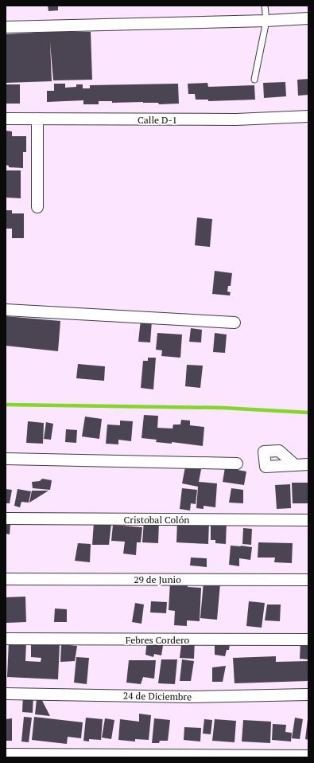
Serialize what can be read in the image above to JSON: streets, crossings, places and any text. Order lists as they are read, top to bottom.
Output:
{
  "streets": {
    "street": [
      "Calle D-1",
      "Cristobal Colón",
      "29 de Junio",
      "Febres Cordero",
      "24 de Diciembre"
    ]
  }
}
